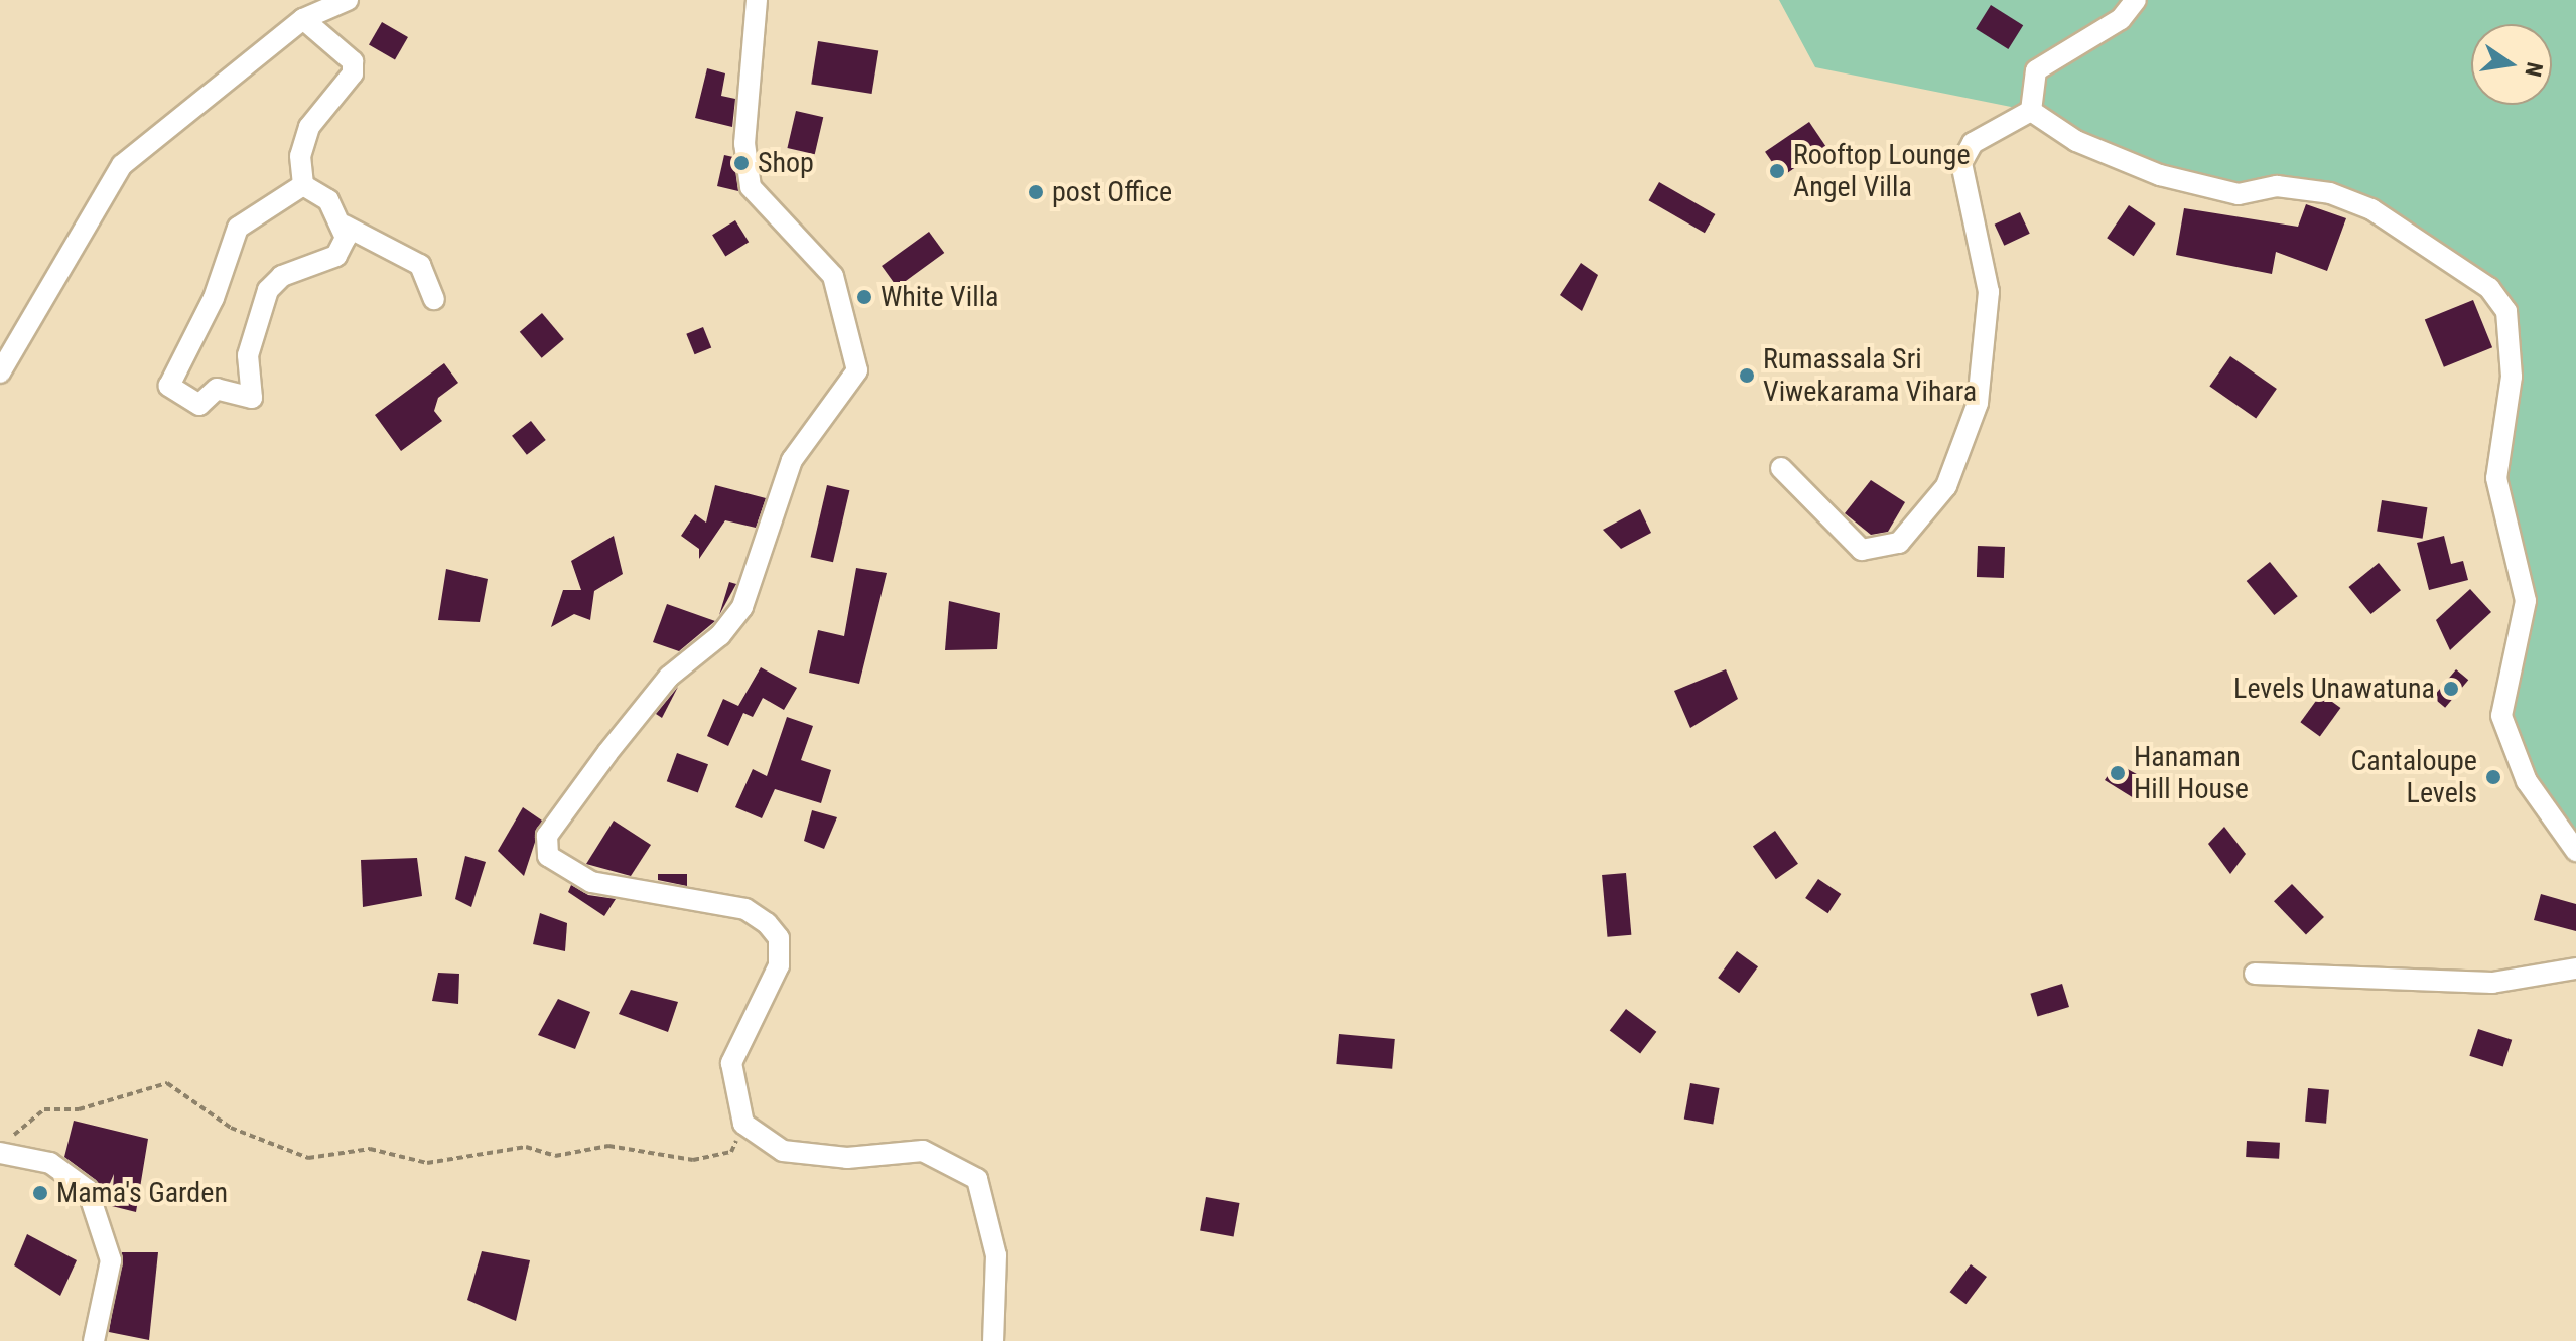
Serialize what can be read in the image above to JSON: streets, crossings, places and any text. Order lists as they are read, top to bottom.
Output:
{
  "places": [
    "Shop",
    "Rooftop Lounge Angel Villa",
    "post Office",
    "White Villa",
    "Rumassala Sri Viwekarama Vihara",
    "Levels Unawatuna",
    "Hanaman Hill House",
    "Cantaloupe Levels",
    "Mama's Garden"
  ],
  "north": "right"
}
